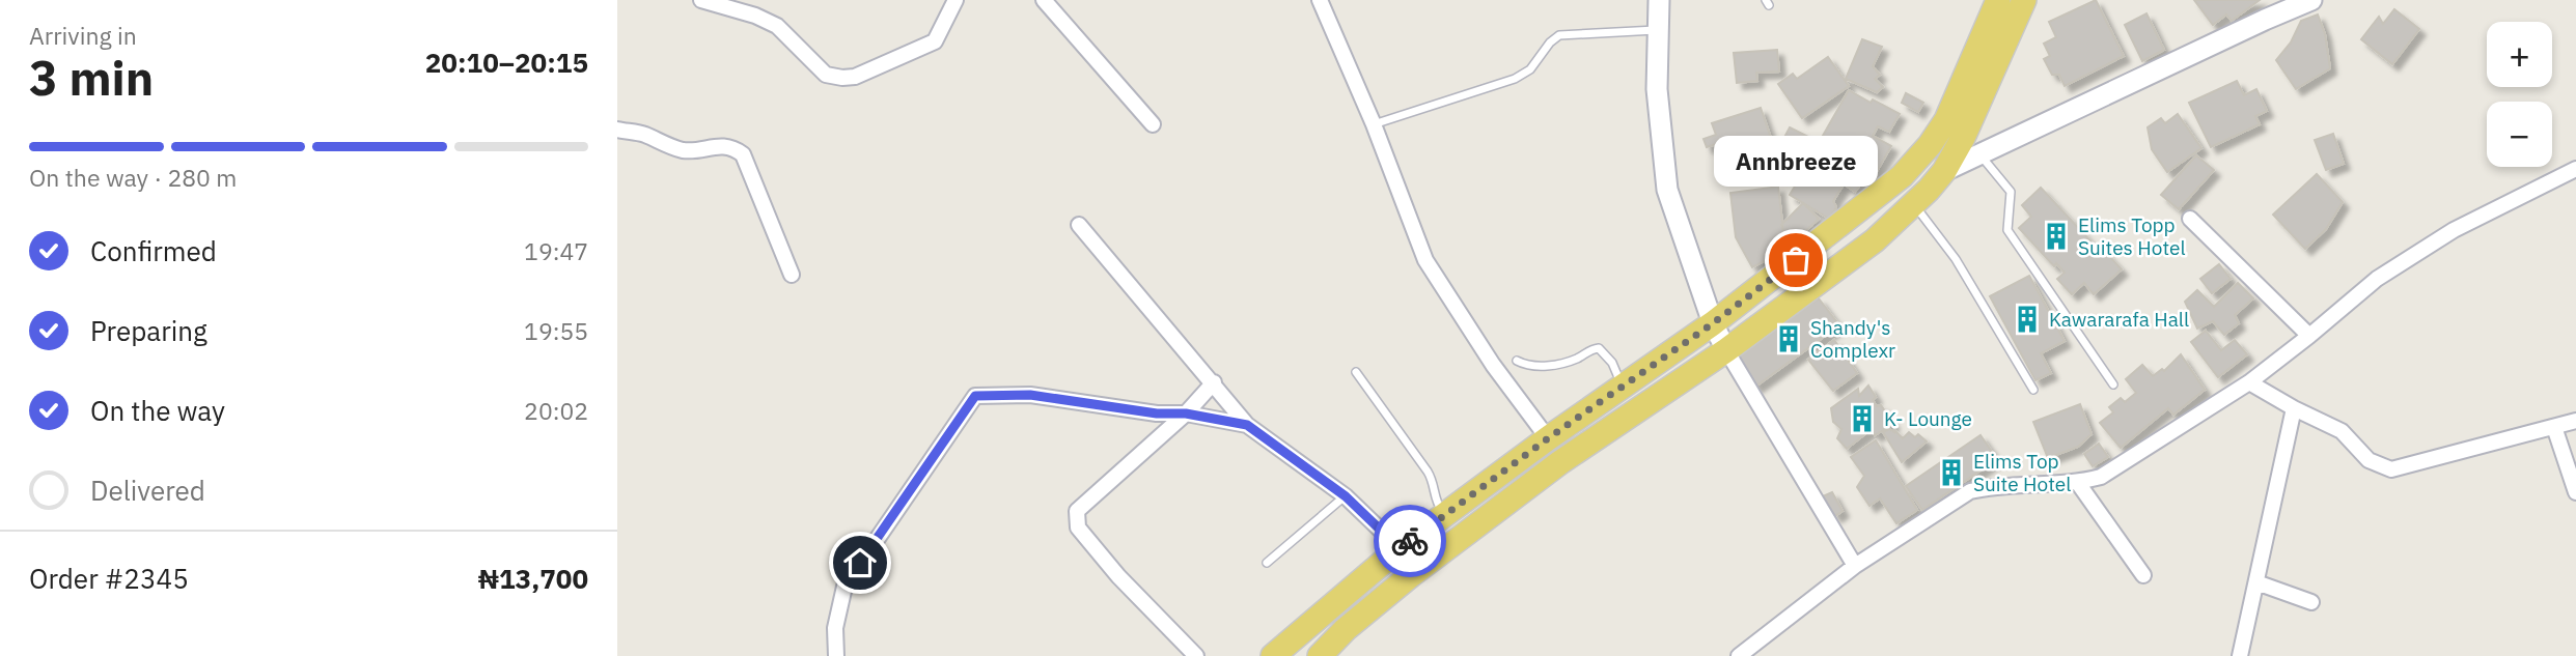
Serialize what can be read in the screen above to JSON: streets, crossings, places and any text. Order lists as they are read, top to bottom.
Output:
{
  "places": {
    "building": [
      "Elims Topp Suites Hotel",
      "Kawararafa Hall",
      "Shandy's Complexr",
      "K- Lounge",
      "Elims Top Suite Hotel"
    ],
    "other": ["Annbreeze"]
  },
  "page": {
    "heading": ["3 min", "Arriving in", "20:10–20:15"],
    "panel": ["Order #2345", "₦13,700"],
    "map_buttons": ["+", "−"],
    "bar": "On the way · 280 m",
    "bubble": "Annbreeze",
    "list": [
      ["Confirmed", "19:47"],
      ["Preparing", "19:55"],
      ["On the way", "20:02"],
      "Delivered"
    ]
  }
}
